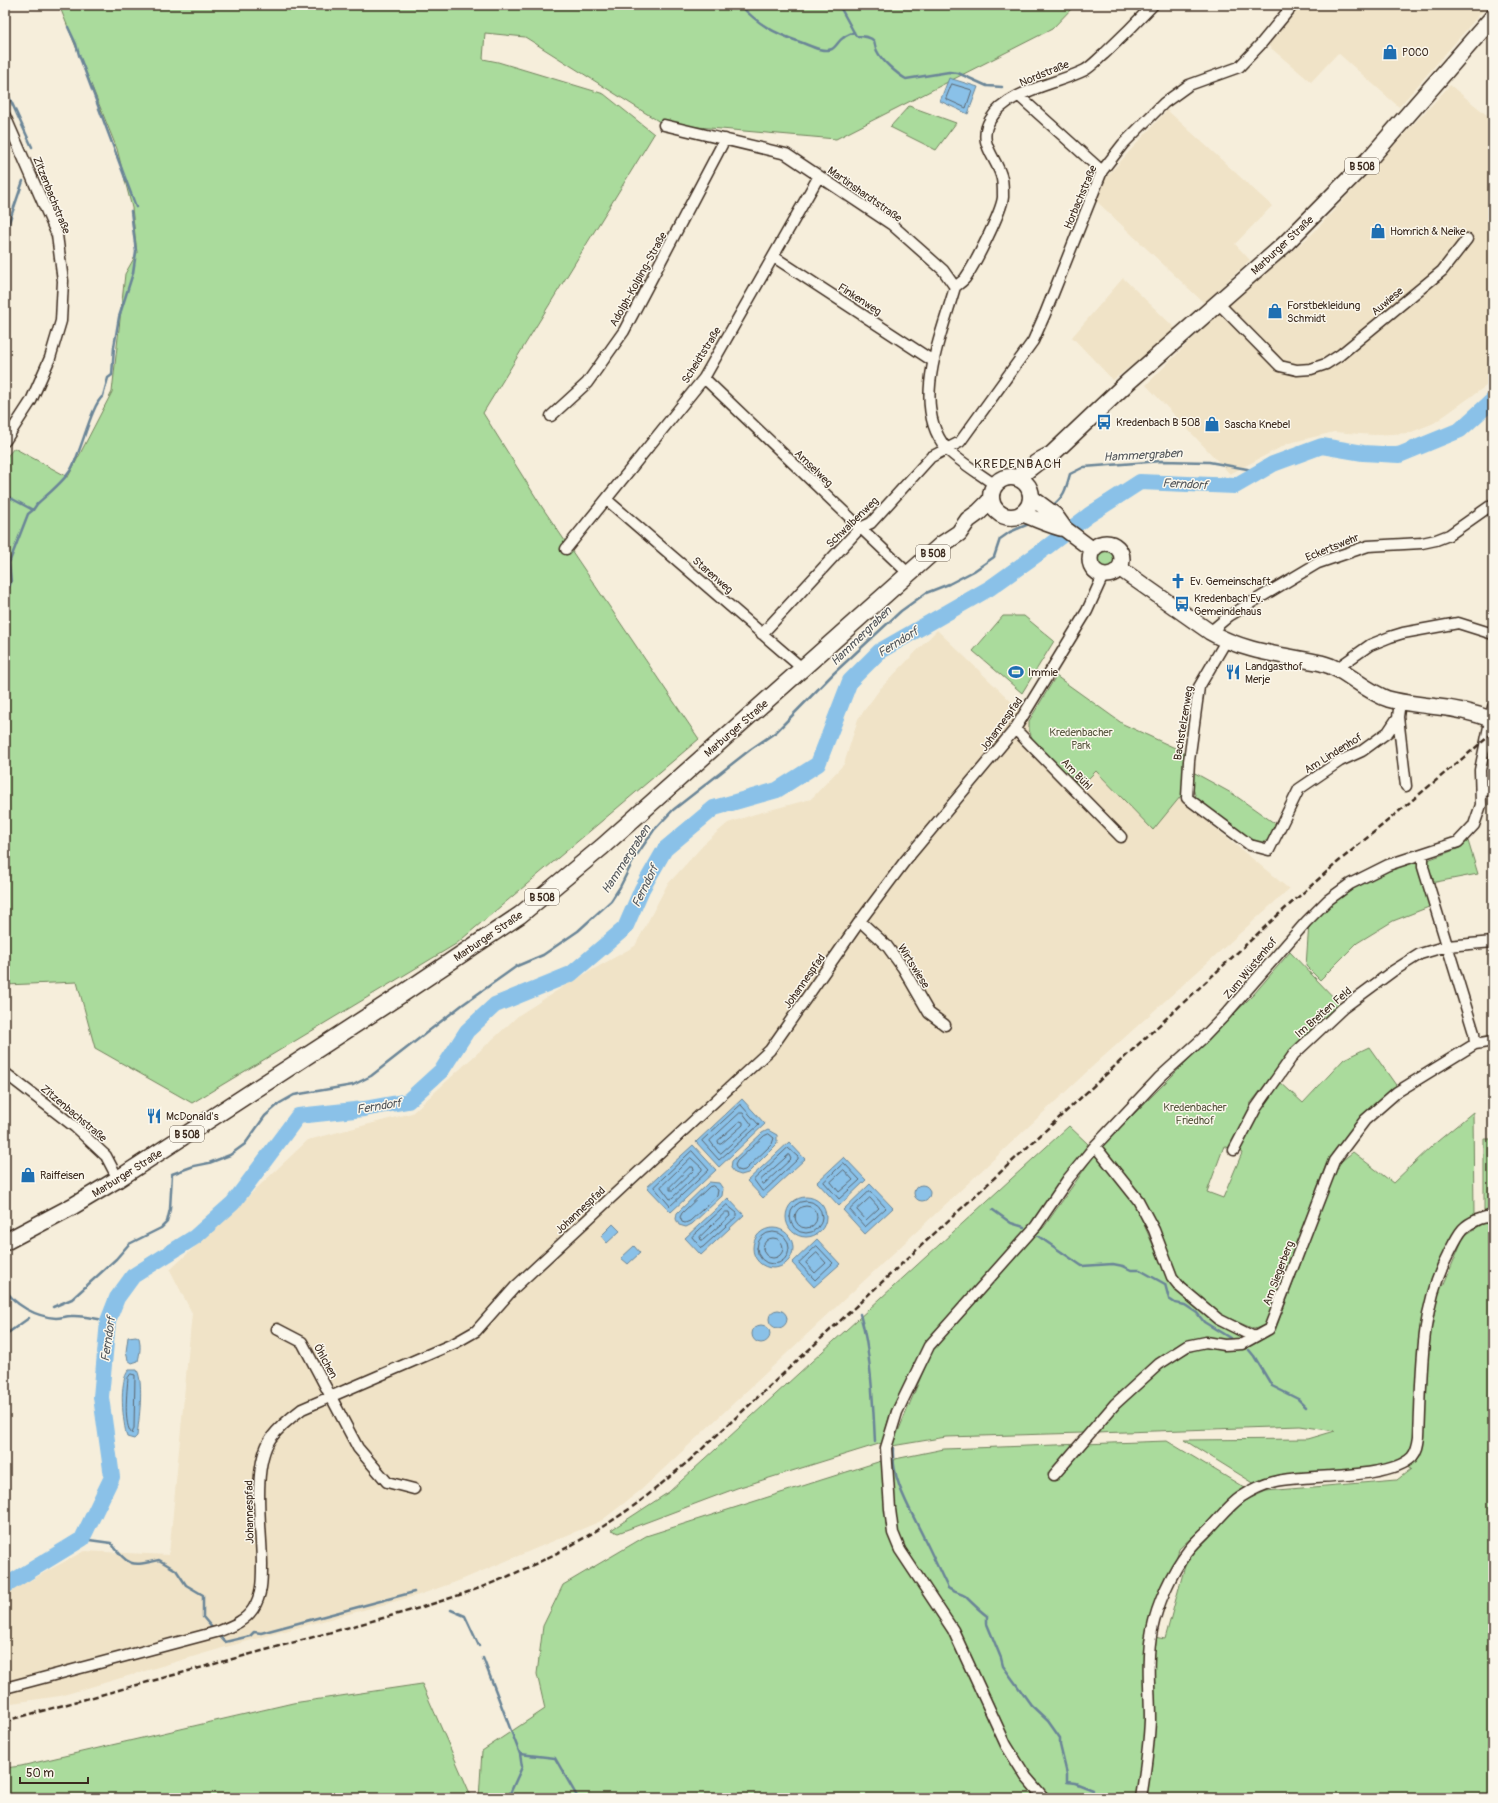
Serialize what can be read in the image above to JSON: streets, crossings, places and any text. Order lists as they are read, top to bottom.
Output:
{
  "streets": {
    "main road": ["B 508", "Marburger Straße"],
    "street": [
      "Nordstraße",
      "Martinshardtstraße",
      "Zitzenbachstraße",
      "Horbachstraße",
      "Adolph-Kolping-Straße",
      "Finkenweg",
      "Auwiese",
      "Scheidtstraße",
      "Amselweg",
      "Schwalbenweg",
      "Eckertswehr",
      "Starenweg",
      "Bachstelzenweg",
      "Johannespfad",
      "Am Lindenhof",
      "Am Bühl",
      "Wirtswiese",
      "Zum Wüstenhof",
      "Im Breiten Feld",
      "Am Siegerberg",
      "Öhlchen"
    ]
  },
  "crossings": [
    ["Nordstraße", "Martinshardtstraße"],
    ["B 508", "Marburger Straße"],
    ["Martinshardtstraße", "Adolph-Kolping-Straße"],
    ["Martinshardtstraße", "Scheidtstraße"],
    ["Zitzenbachstraße", "Marburger Straße"],
    ["Horbachstraße", "Schwalbenweg"],
    ["Marburger Straße", "Auwiese"],
    ["Marburger Straße", "Amselweg"],
    ["Marburger Straße", "Starenweg"],
    ["Finkenweg", "Scheidtstraße"],
    ["Scheidtstraße", "Amselweg"],
    ["Scheidtstraße", "Starenweg"],
    ["Amselweg", "Schwalbenweg"],
    ["Schwalbenweg", "Starenweg"],
    ["Bachstelzenweg", "Am Lindenhof"],
    ["Johannespfad", "Am Bühl"],
    ["Johannespfad", "Wirtswiese"],
    ["Johannespfad", "Öhlchen"]
  ],
  "districts": ["KREDENBACH"],
  "water": ["Hammergraben", "Ferndorf"],
  "parks": ["Kredenbacher Park", "Kredenbacher Friedhof"],
  "places": {
    "shop": [
      "POCO",
      "Homrich & Neike",
      "Forstbekleidung Schmidt",
      "Sascha Knebel",
      "Raiffeisen"
    ],
    "bus stop": ["Kredenbach B 508", "Kredenbach Ev. Gemeindehaus"],
    "church": ["Ev. Gemeinschaft"],
    "sports": ["Immie"],
    "restaurant": ["Landgasthof Merje", "McDonald's"]
  },
  "scale_bar": "50 m"
}
